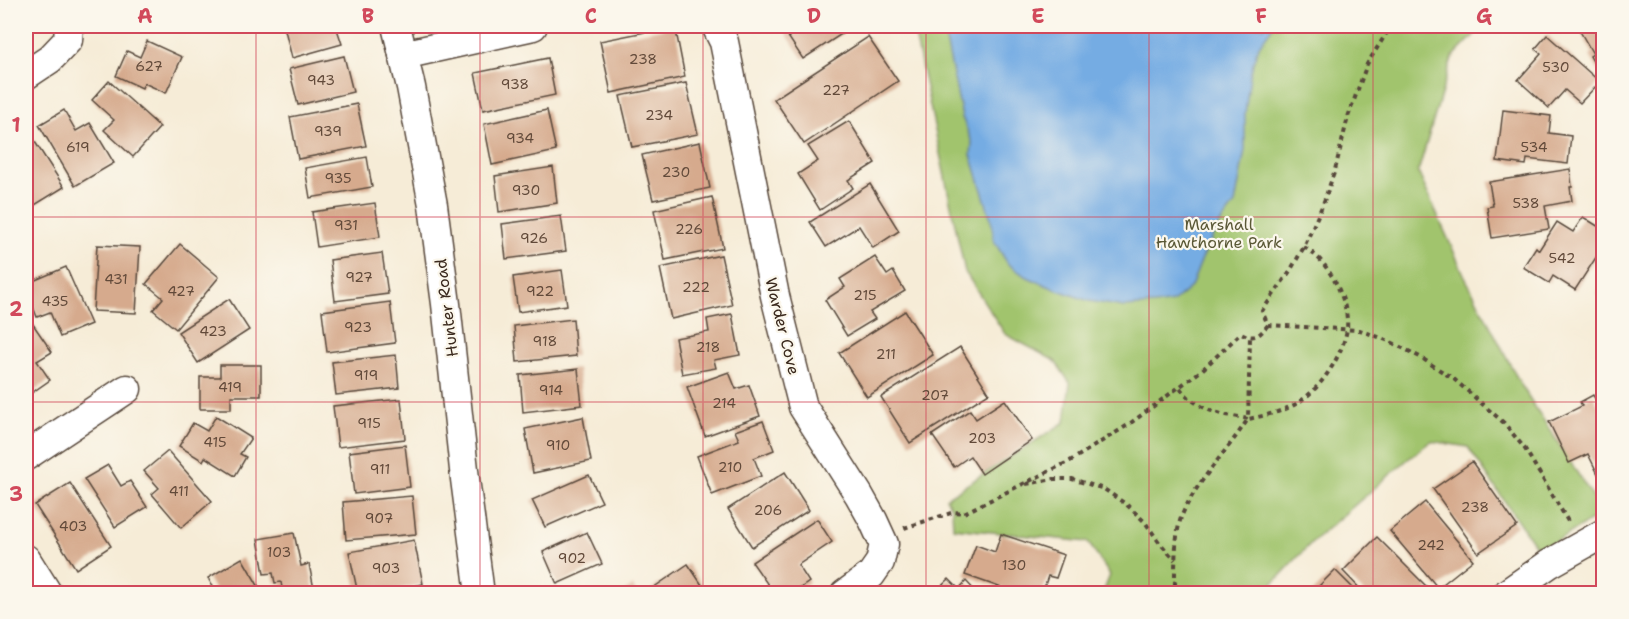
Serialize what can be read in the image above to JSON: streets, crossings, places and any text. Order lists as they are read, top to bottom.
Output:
{
  "streets": {
    "street": ["Hunter Road", "Warder Cove"]
  },
  "parks": ["Marshall Hawthorne Park"],
  "house_numbers": [
    "238",
    "627",
    "530",
    "943",
    "938",
    "227",
    "234",
    "939",
    "934",
    "619",
    "534",
    "230",
    "935",
    "930",
    "538",
    "931",
    "226",
    "926",
    "542",
    "927",
    "431",
    "222",
    "427",
    "922",
    "215",
    "435",
    "923",
    "423",
    "918",
    "218",
    "211",
    "919",
    "419",
    "914",
    "207",
    "214",
    "915",
    "203",
    "415",
    "910",
    "210",
    "911",
    "411",
    "238",
    "206",
    "907",
    "403",
    "242",
    "103",
    "902",
    "130",
    "903"
  ],
  "grid": {
    "columns": [
      "A",
      "B",
      "C",
      "D",
      "E",
      "F",
      "G"
    ],
    "rows": ["1", "2", "3"]
  }
}
